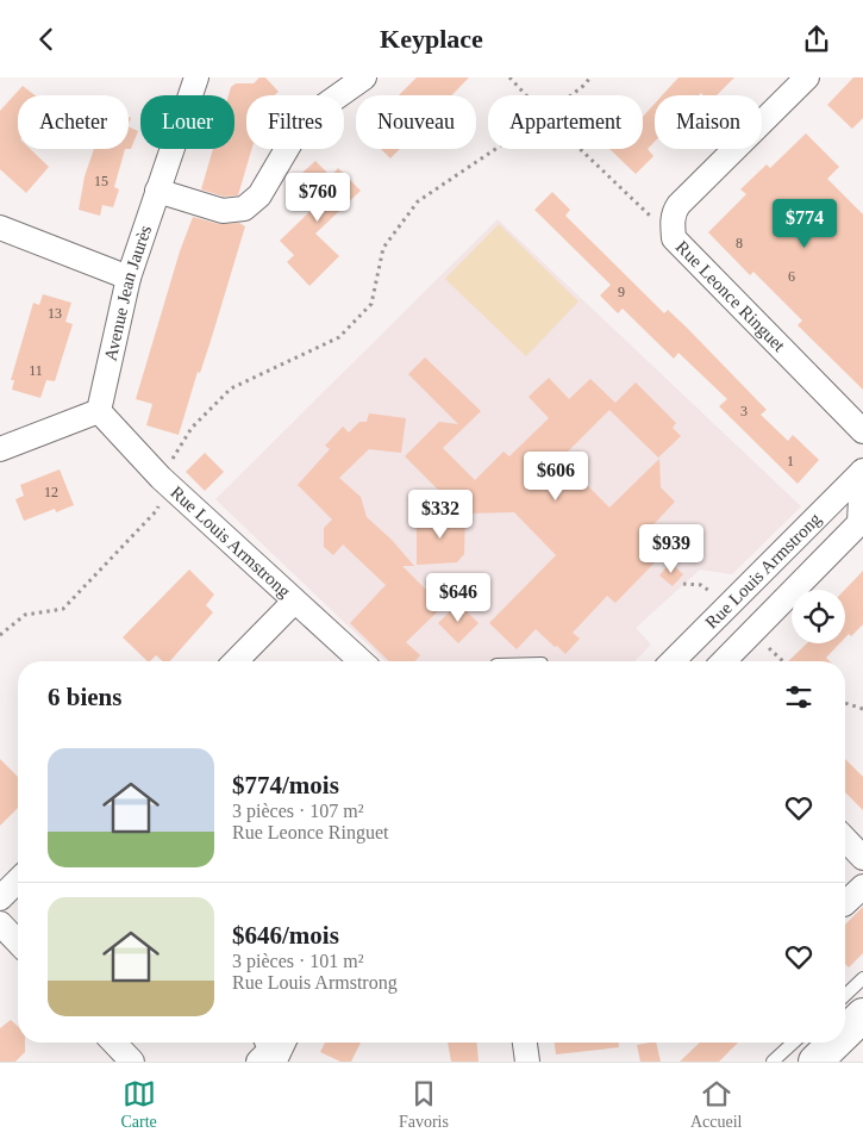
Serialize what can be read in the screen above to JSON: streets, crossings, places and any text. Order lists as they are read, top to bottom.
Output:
{
  "streets": {
    "street": ["Avenue Jean Jaurès", "Rue Leonce Ringuet", "Rue Louis Armstrong"]
  },
  "crossings": [
    ["Avenue Jean Jaurès", "Rue Louis Armstrong"]
  ],
  "house_numbers": [
    "15",
    "8",
    "6",
    "9",
    "13",
    "11",
    "3",
    "1",
    "12"
  ],
  "page": {
    "header": "Keyplace",
    "chip": [
      "Acheter",
      "Louer",
      "Filtres",
      "Nouveau",
      "Appartement",
      "Maison"
    ],
    "price": [
      "$760",
      "$774",
      "$606",
      "$332",
      "$939",
      "$646"
    ],
    "heading": "6 biens",
    "list": [
      {
        "name": "$774/mois",
        "note": "3 pièces · 107 m² · Rue Leonce Ringuet"
      },
      {
        "name": "$646/mois",
        "note": "3 pièces · 101 m² · Rue Louis Armstrong"
      }
    ],
    "tabs": ["Carte", "Favoris", "Accueil"]
  }
}
